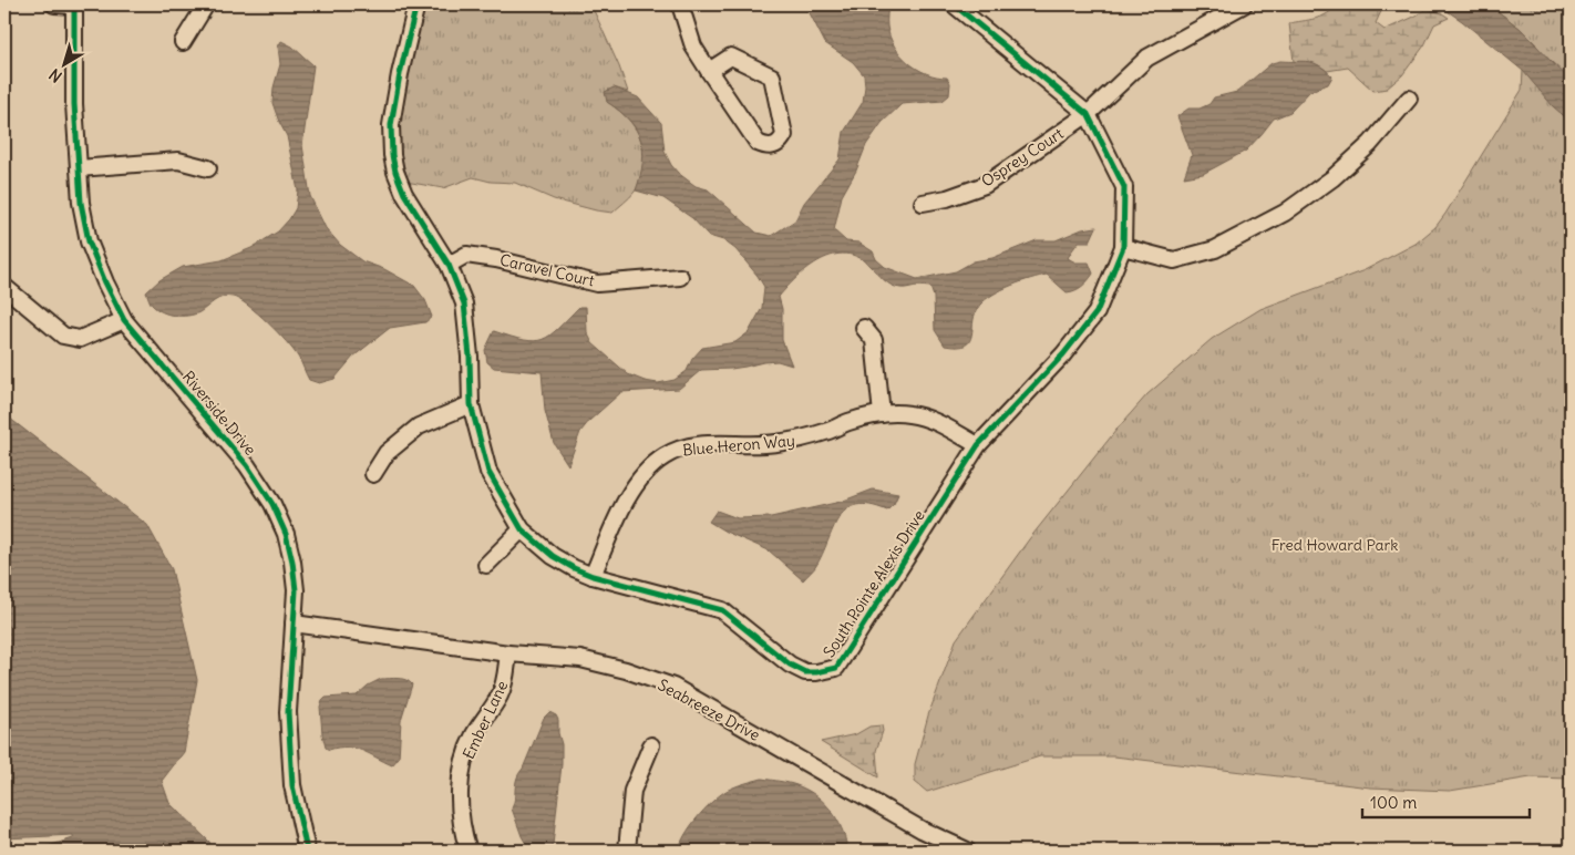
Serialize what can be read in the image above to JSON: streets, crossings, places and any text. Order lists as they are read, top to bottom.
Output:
{
  "streets": {
    "street": [
      "Osprey Court",
      "Caravel Court",
      "Riverside Drive",
      "Blue Heron Way",
      "South Pointe Alexis Drive",
      "Seabreeze Drive",
      "Ember Lane"
    ]
  },
  "crossings": [
    ["Osprey Court", "South Pointe Alexis Drive"],
    ["Caravel Court", "South Pointe Alexis Drive"],
    ["Riverside Drive", "Seabreeze Drive"],
    ["Blue Heron Way", "South Pointe Alexis Drive"],
    ["Seabreeze Drive", "Ember Lane"]
  ],
  "parks": ["Fred Howard Park"],
  "scale_bar": "100 m",
  "north": "bottom left"
}
